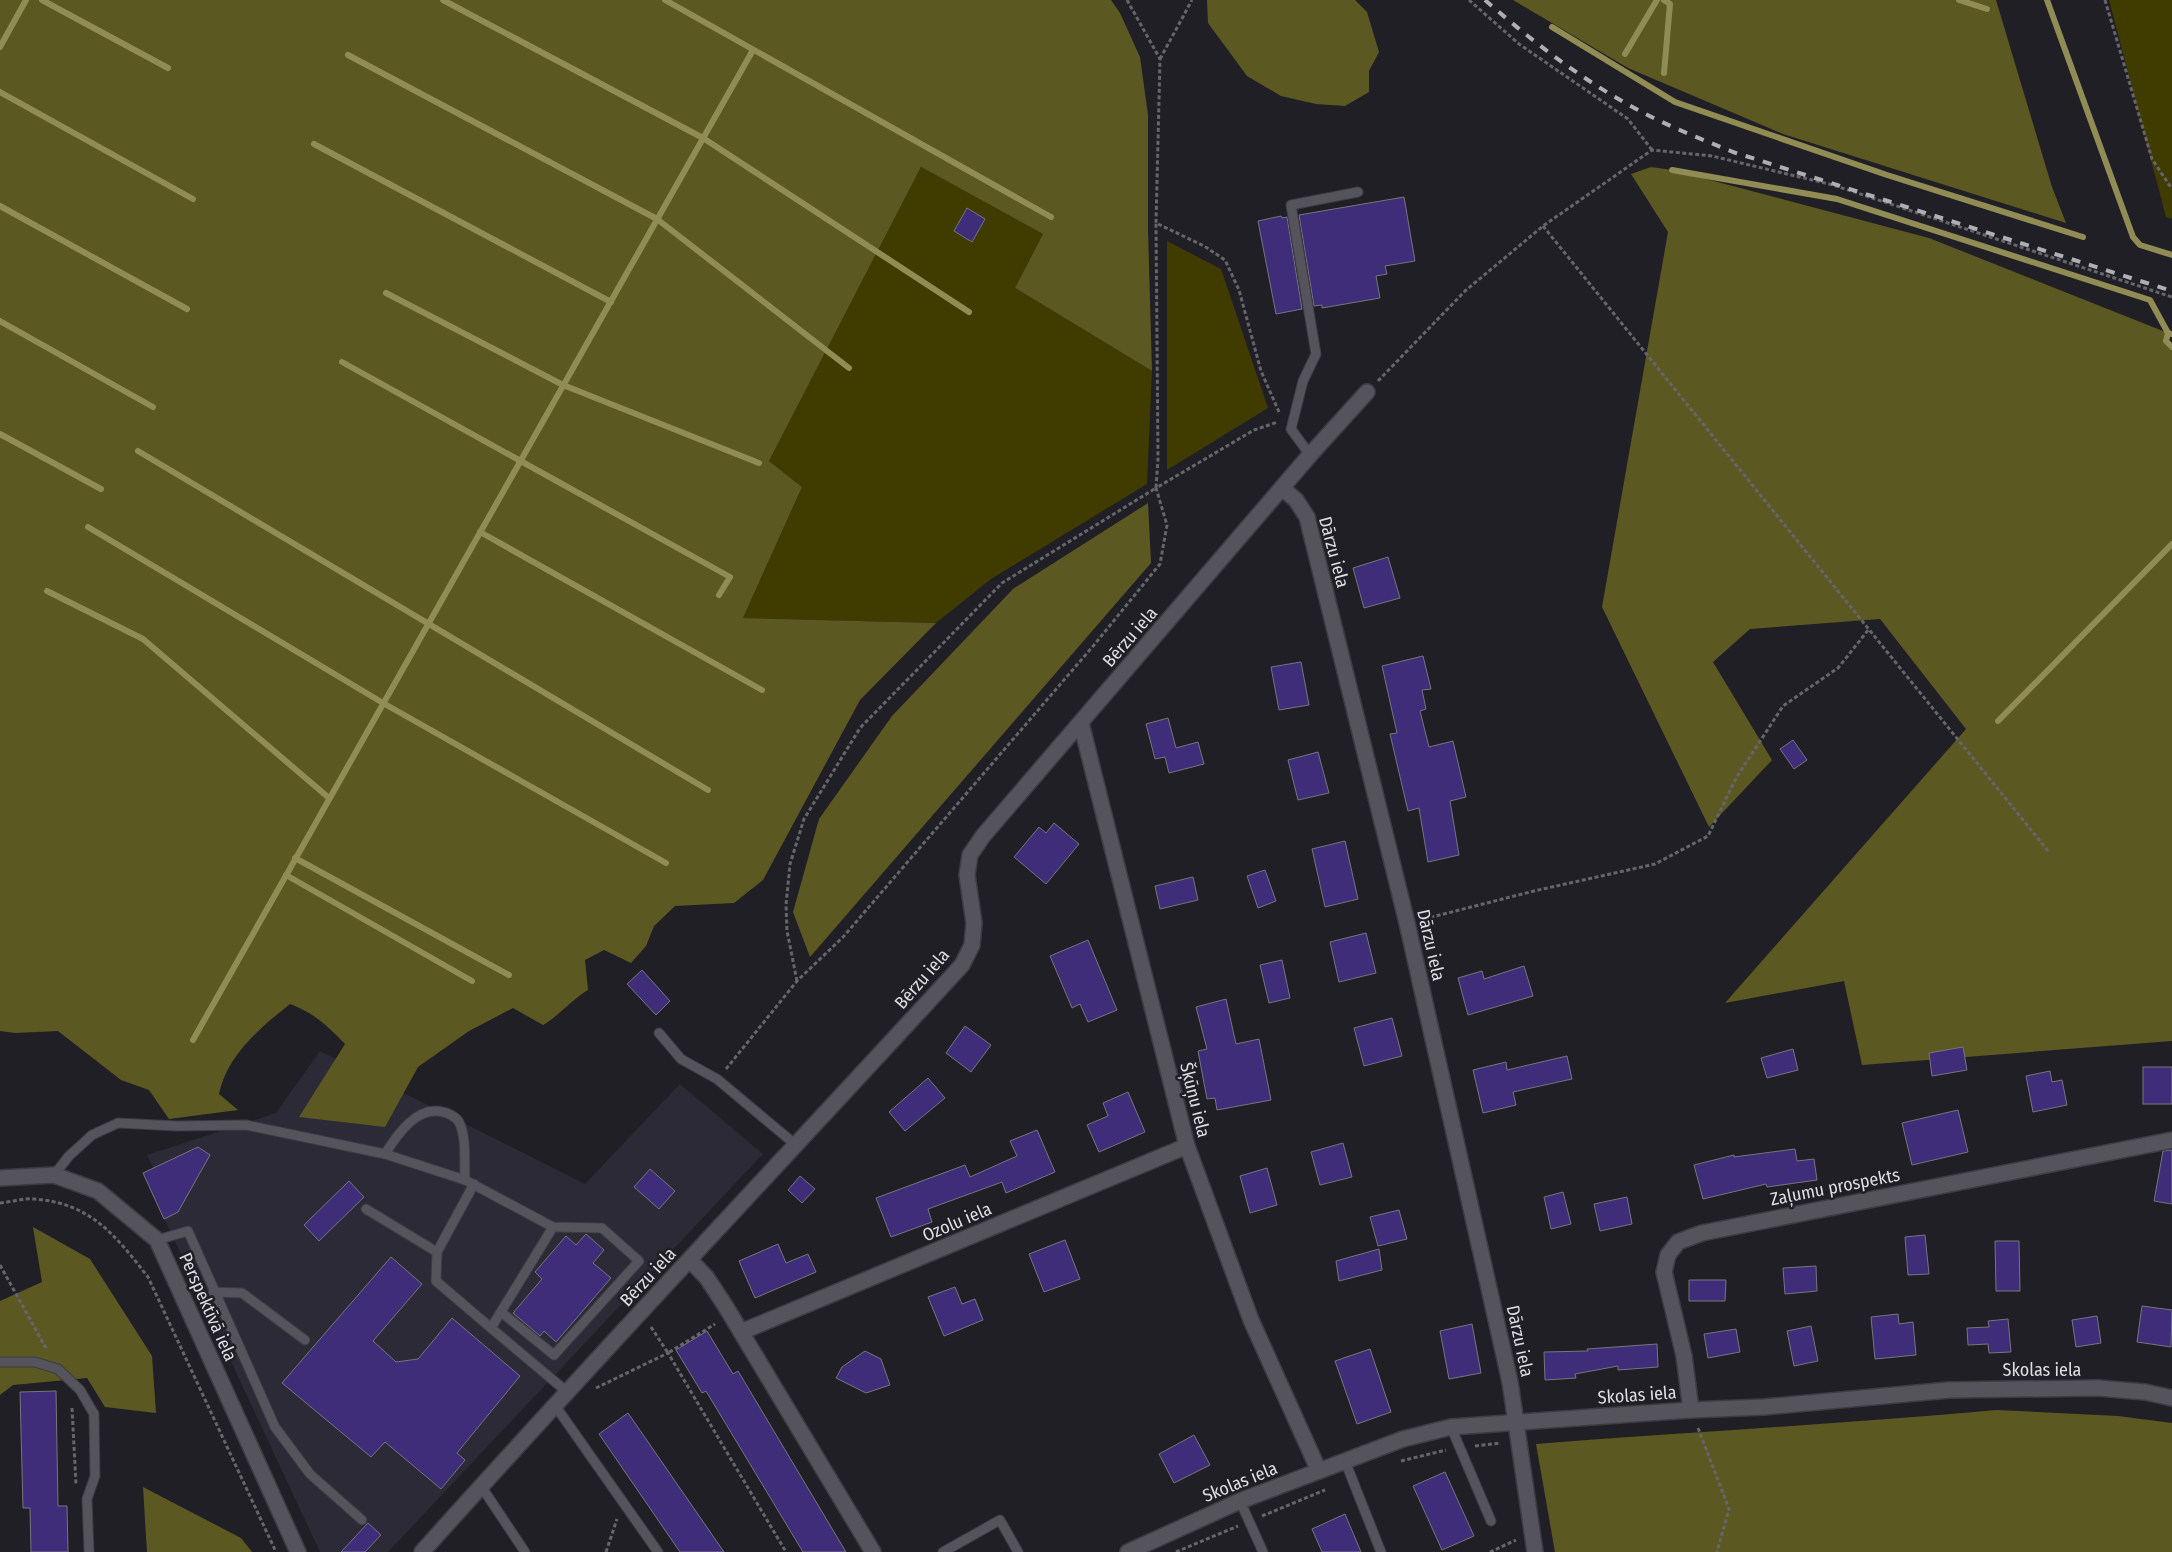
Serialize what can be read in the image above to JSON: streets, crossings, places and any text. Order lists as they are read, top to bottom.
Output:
{
  "streets": {
    "street": [
      "Dārzu iela",
      "Bērzu iela",
      "Šķūņu iela",
      "Zaļumu prospekts",
      "Ozolu iela",
      "Perspektīvā iela",
      "Skolas iela"
    ]
  },
  "crossings": [
    ["Dārzu iela", "Bērzu iela"],
    ["Dārzu iela", "Skolas iela"],
    ["Bērzu iela", "Šķūņu iela"],
    ["Šķūņu iela", "Ozolu iela"],
    ["Šķūņu iela", "Skolas iela"],
    ["Zaļumu prospekts", "Skolas iela"]
  ]
}
